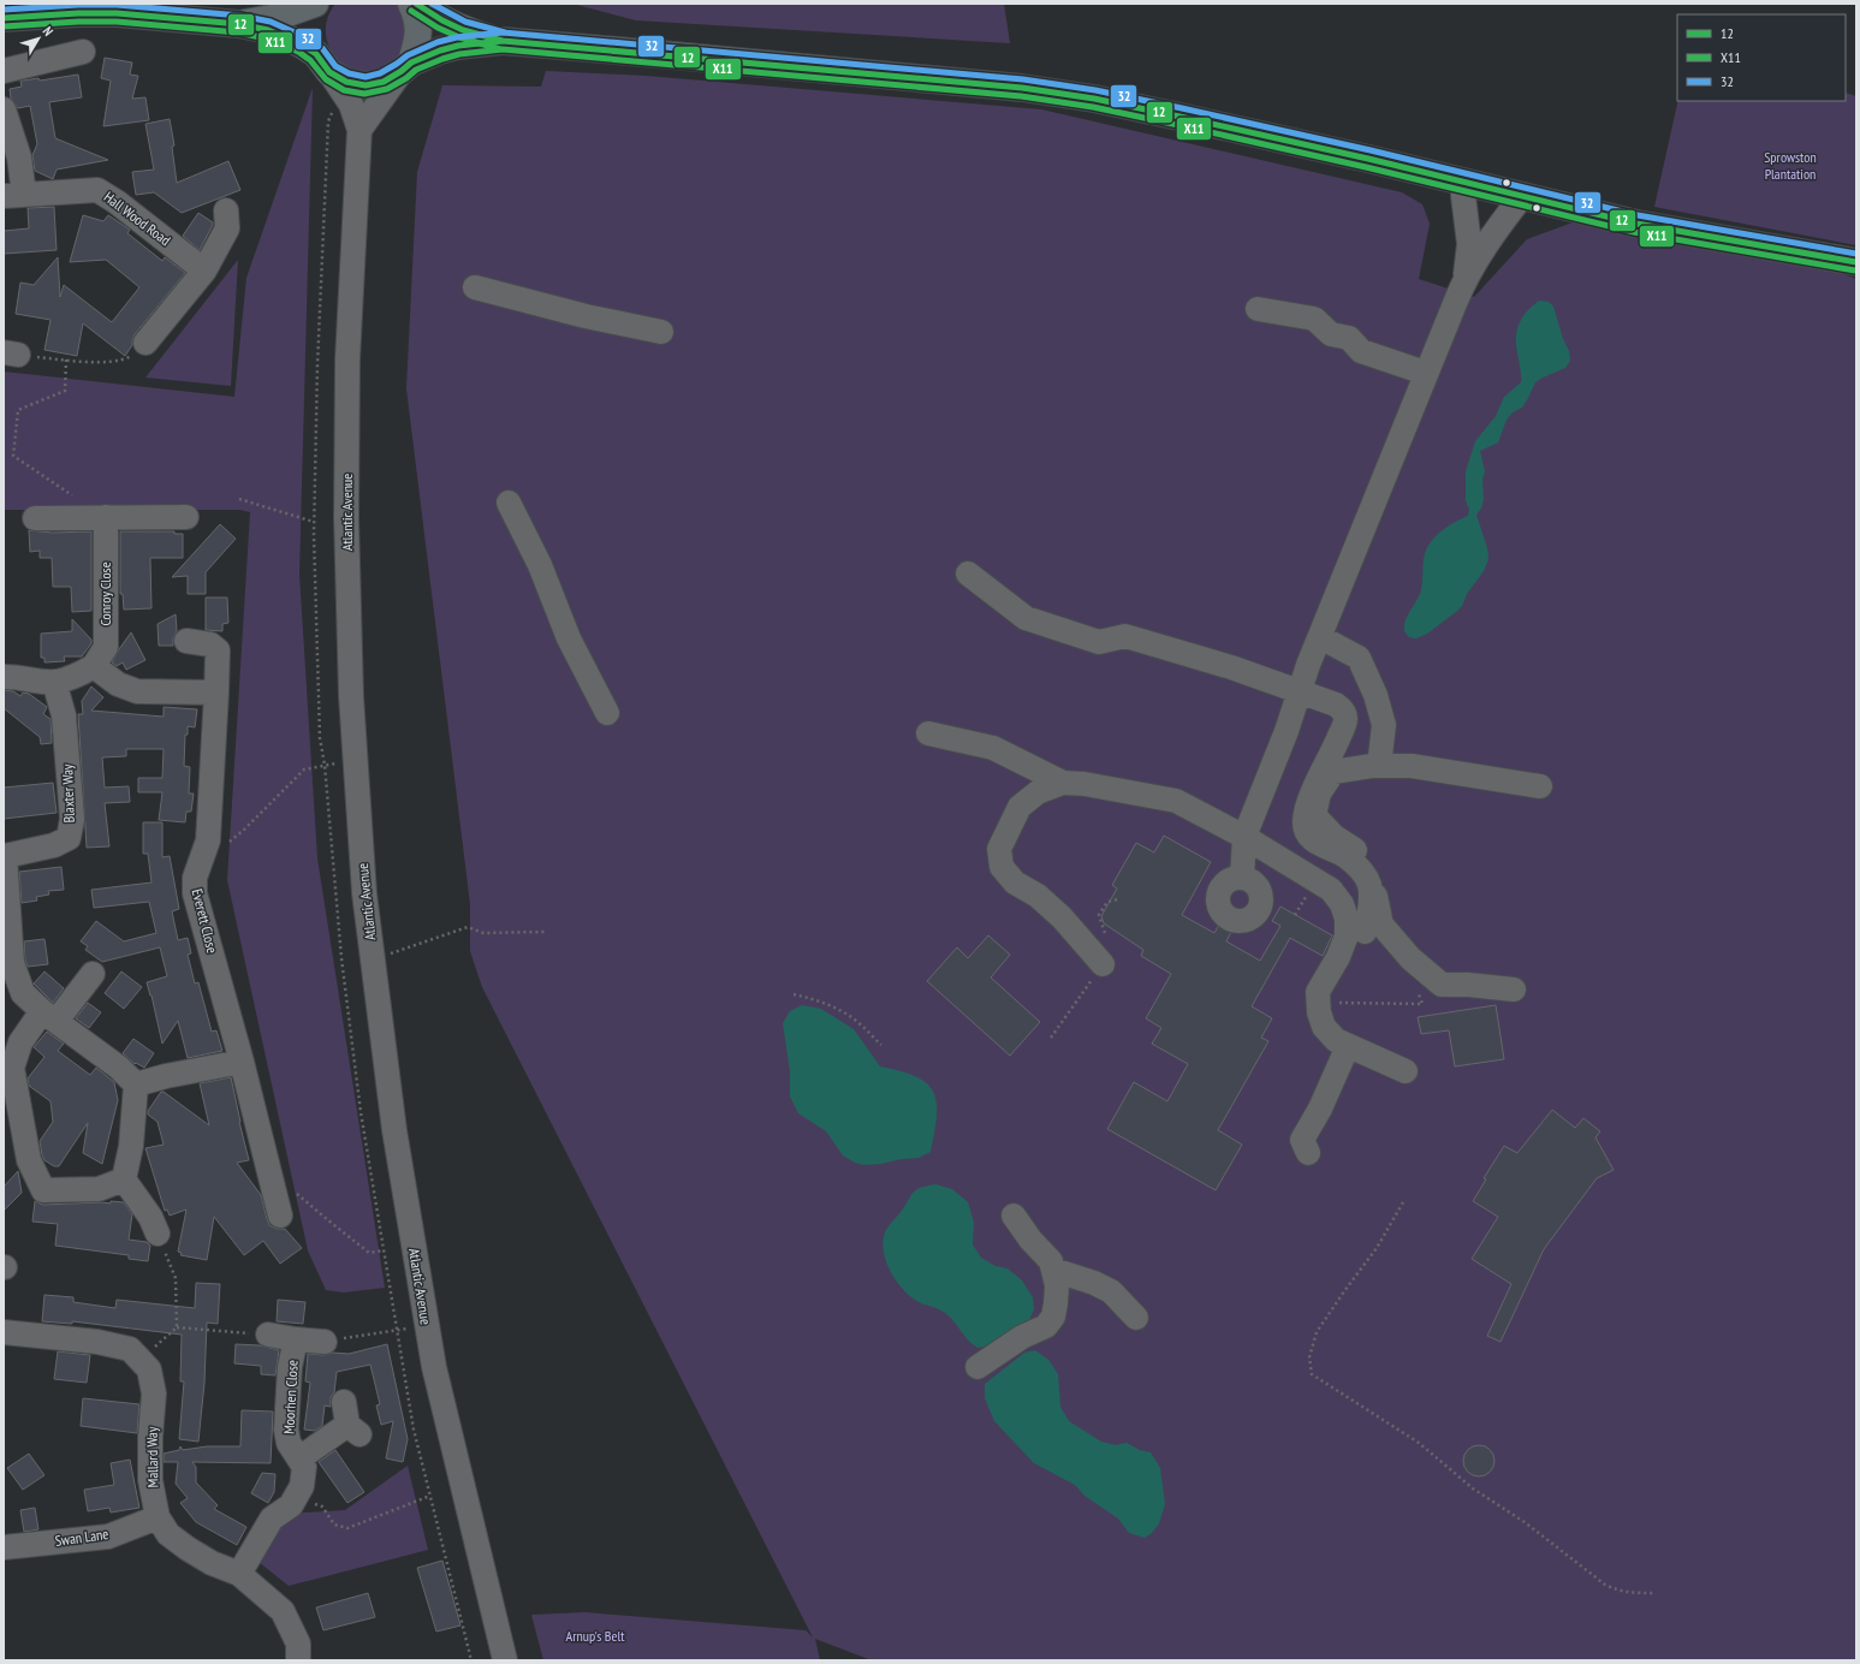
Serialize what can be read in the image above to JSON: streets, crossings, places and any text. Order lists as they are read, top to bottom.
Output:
{
  "streets": {
    "street": [
      "Hall Wood Road",
      "Atlantic Avenue",
      "Conroy Close",
      "Blaxter Way",
      "Everett Close",
      "Moorhen Close",
      "Mallard Way",
      "Swan Lane"
    ]
  },
  "crossings": [
    ["Moorhen Close", "Mallard Way"],
    ["Mallard Way", "Swan Lane"]
  ],
  "parks": ["Sprowston Plantation", "Arnup's Belt"],
  "lines": ["transit line 12", "transit line 32", "transit line X11"],
  "legend": ["12", "X11", "32"],
  "north": "top right"
}
